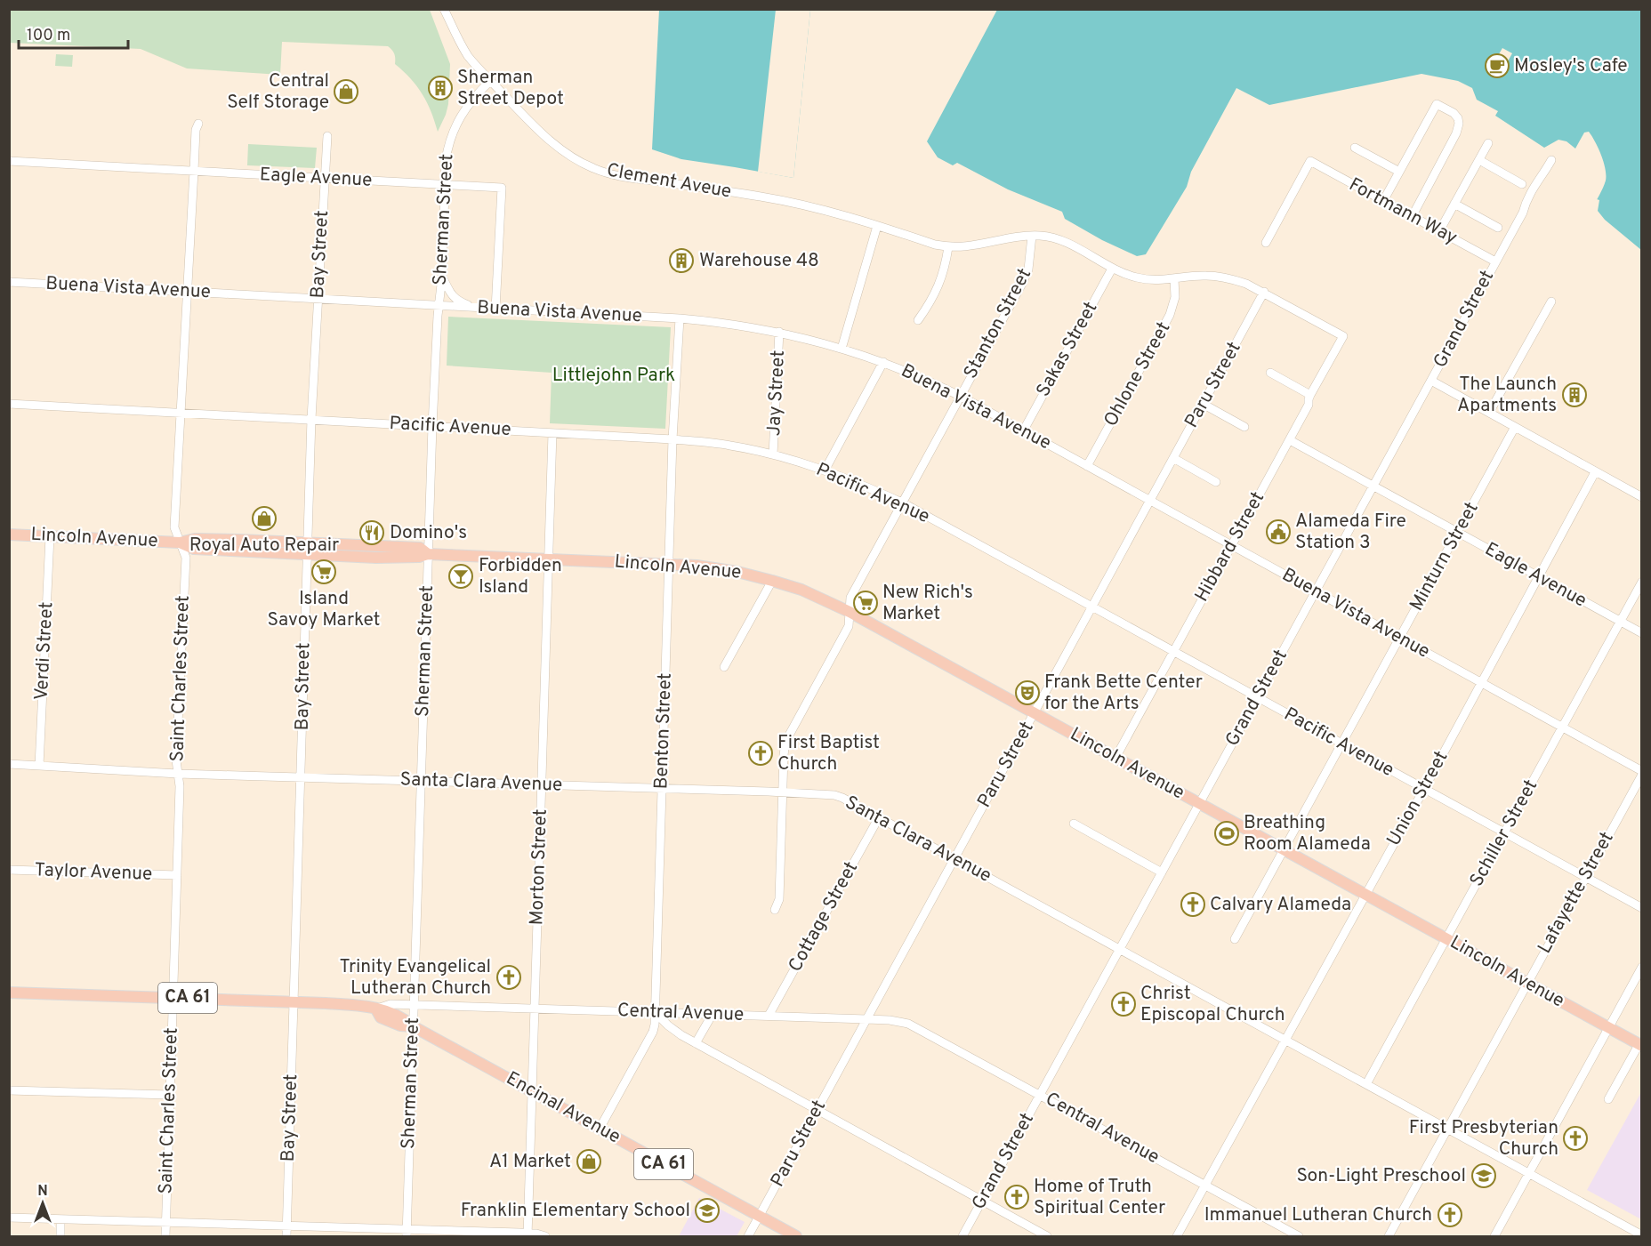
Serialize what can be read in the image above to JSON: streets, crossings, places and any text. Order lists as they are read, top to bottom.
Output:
{
  "streets": {
    "main road": [
      "Lincoln Avenue",
      "CA 61",
      "Central Avenue",
      "Encinal Avenue"
    ],
    "street": [
      "Eagle Avenue",
      "Clement Aveue",
      "Fortmann Way",
      "Sherman Street",
      "Bay Street",
      "Buena Vista Avenue",
      "Grand Street",
      "Stanton Street",
      "Sakas Street",
      "Ohlone Street",
      "Paru Street",
      "Jay Street",
      "Pacific Avenue",
      "Hibbard Street",
      "Minturn Street",
      "Verdi Street",
      "Saint Charles Street",
      "Benton Street",
      "Santa Clara Avenue",
      "Union Street",
      "Schiller Street",
      "Morton Street",
      "Taylor Avenue",
      "Lafayette Street",
      "Cottage Street"
    ]
  },
  "crossings": [
    ["Eagle Avenue", "Sherman Street"],
    ["Eagle Avenue", "Bay Street"],
    ["Eagle Avenue", "Buena Vista Avenue"],
    ["Eagle Avenue", "Grand Street"],
    ["Eagle Avenue", "Hibbard Street"],
    ["Eagle Avenue", "Minturn Street"],
    ["Eagle Avenue", "Saint Charles Street"],
    ["Eagle Avenue", "Union Street"],
    ["Eagle Avenue", "Schiller Street"],
    ["Clement Aveue", "Sherman Street"],
    ["Fortmann Way", "Grand Street"],
    ["Sherman Street", "Buena Vista Avenue"],
    ["Sherman Street", "Pacific Avenue"],
    ["Sherman Street", "Lincoln Avenue"],
    ["Sherman Street", "Santa Clara Avenue"],
    ["Sherman Street", "Central Avenue"],
    ["Sherman Street", "Encinal Avenue"],
    ["Bay Street", "Buena Vista Avenue"],
    ["Bay Street", "Pacific Avenue"],
    ["Bay Street", "Lincoln Avenue"],
    ["Bay Street", "Santa Clara Avenue"],
    ["Bay Street", "Central Avenue"],
    ["Buena Vista Avenue", "Grand Street"],
    ["Buena Vista Avenue", "Stanton Street"],
    ["Buena Vista Avenue", "Sakas Street"],
    ["Buena Vista Avenue", "Ohlone Street"],
    ["Buena Vista Avenue", "Paru Street"],
    ["Buena Vista Avenue", "Jay Street"],
    ["Buena Vista Avenue", "Hibbard Street"],
    ["Buena Vista Avenue", "Minturn Street"],
    ["Buena Vista Avenue", "Saint Charles Street"],
    ["Buena Vista Avenue", "Benton Street"],
    ["Buena Vista Avenue", "Union Street"],
    ["Buena Vista Avenue", "Schiller Street"],
    ["Buena Vista Avenue", "Lafayette Street"],
    ["Grand Street", "Pacific Avenue"],
    ["Grand Street", "Lincoln Avenue"],
    ["Grand Street", "Santa Clara Avenue"],
    ["Grand Street", "Central Avenue"],
    ["Stanton Street", "Pacific Avenue"],
    ["Stanton Street", "Lincoln Avenue"],
    ["Stanton Street", "Santa Clara Avenue"],
    ["Paru Street", "Pacific Avenue"],
    ["Paru Street", "Lincoln Avenue"],
    ["Paru Street", "Hibbard Street"],
    ["Paru Street", "Santa Clara Avenue"],
    ["Paru Street", "Central Avenue"],
    ["Paru Street", "Encinal Avenue"],
    ["Jay Street", "Pacific Avenue"],
    ["Pacific Avenue", "Hibbard Street"],
    ["Pacific Avenue", "Minturn Street"],
    ["Pacific Avenue", "Saint Charles Street"],
    ["Pacific Avenue", "Benton Street"],
    ["Pacific Avenue", "Union Street"],
    ["Pacific Avenue", "Schiller Street"],
    ["Pacific Avenue", "Morton Street"],
    ["Pacific Avenue", "Lafayette Street"],
    ["Lincoln Avenue", "Hibbard Street"],
    ["Lincoln Avenue", "Minturn Street"],
    ["Lincoln Avenue", "Verdi Street"],
    ["Lincoln Avenue", "Saint Charles Street"],
    ["Lincoln Avenue", "Benton Street"],
    ["Lincoln Avenue", "Union Street"],
    ["Lincoln Avenue", "Schiller Street"],
    ["Lincoln Avenue", "Morton Street"],
    ["Lincoln Avenue", "Lafayette Street"],
    ["Verdi Street", "Santa Clara Avenue"],
    ["Saint Charles Street", "Santa Clara Avenue"],
    ["Saint Charles Street", "Taylor Avenue"],
    ["Saint Charles Street", "Central Avenue"],
    ["Benton Street", "Santa Clara Avenue"],
    ["Benton Street", "Central Avenue"],
    ["Benton Street", "Encinal Avenue"],
    ["Santa Clara Avenue", "Union Street"],
    ["Santa Clara Avenue", "Schiller Street"],
    ["Santa Clara Avenue", "Morton Street"],
    ["Santa Clara Avenue", "Lafayette Street"],
    ["Santa Clara Avenue", "Cottage Street"],
    ["Union Street", "Central Avenue"],
    ["Morton Street", "Central Avenue"],
    ["Morton Street", "Encinal Avenue"],
    ["Cottage Street", "Central Avenue"],
    ["Central Avenue", "Encinal Avenue"]
  ],
  "parks": ["Littlejohn Park"],
  "places": {
    "cafe": ["Mosley's Cafe"],
    "building": ["Sherman Street Depot", "Warehouse 48", "The Launch Apartments"],
    "shop": ["Central Self Storage", "Royal Auto Repair", "A1 Market"],
    "public building": ["Alameda Fire Station 3"],
    "restaurant": ["Domino's"],
    "supermarket": ["Island Savoy Market", "New Rich's Market"],
    "bar": ["Forbidden Island"],
    "theatre": ["Frank Bette Center for the Arts"],
    "church": [
      "First Baptist Church",
      "Calvary Alameda",
      "Trinity Evangelical Lutheran Church",
      "Christ Episcopal Church",
      "First Presbyterian Church",
      "Home of Truth Spiritual Center",
      "Immanuel Lutheran Church"
    ],
    "sports": ["Breathing Room Alameda"],
    "school or university": ["Son-Light Preschool", "Franklin Elementary School"]
  },
  "scale_bar": "100 m",
  "north": "top"
}
